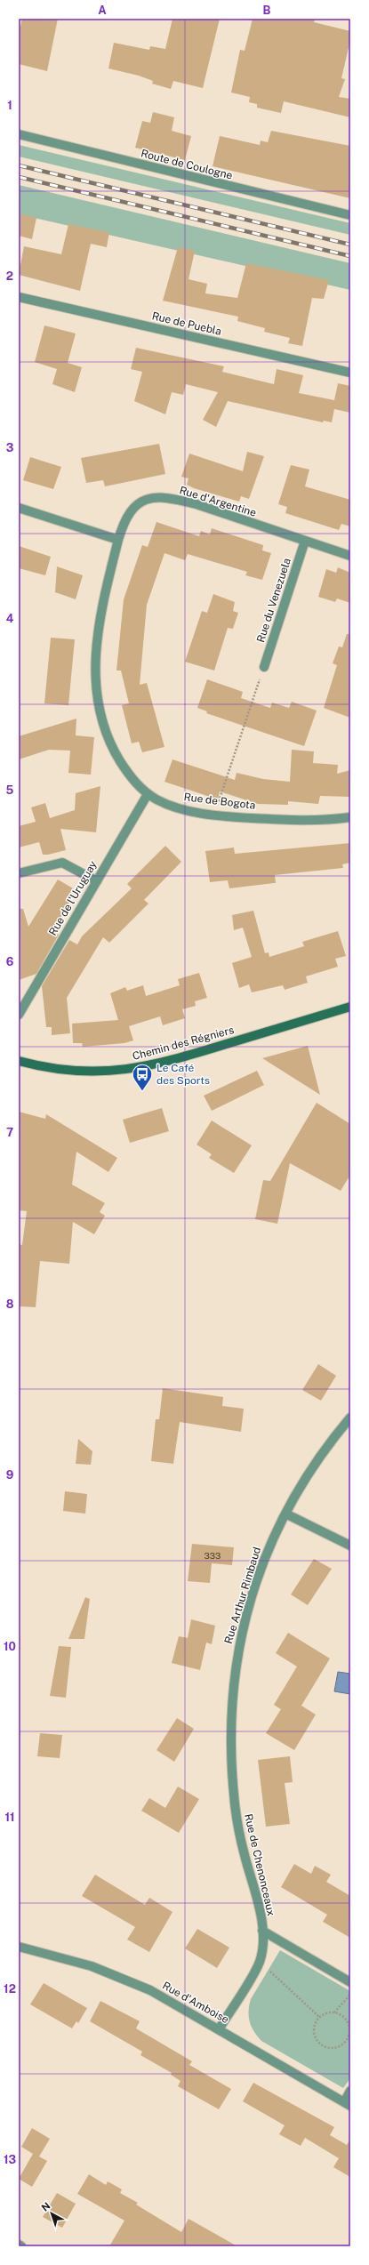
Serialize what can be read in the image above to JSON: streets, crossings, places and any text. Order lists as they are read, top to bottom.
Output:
{
  "streets": {
    "main road": ["Chemin des Régniers"],
    "street": [
      "Route de Coulogne",
      "Rue de Puebla",
      "Rue d'Argentine",
      "Rue du Venezuela",
      "Rue de Bogota",
      "Rue de l'Uruguay",
      "Rue Arthur Rimbaud",
      "Rue de Chenonceaux",
      "Rue d'Amboise"
    ]
  },
  "crossings": [
    ["Rue d'Argentine", "Rue du Venezuela"],
    ["Rue d'Argentine", "Rue de Bogota"],
    ["Rue de Bogota", "Rue de l'Uruguay"],
    ["Rue Arthur Rimbaud", "Rue de Chenonceaux"],
    ["Rue de Chenonceaux", "Rue d'Amboise"]
  ],
  "places": {
    "bus stop": ["Le Café des Sports"]
  },
  "house_numbers": ["333"],
  "north": "top left",
  "grid": {
    "columns": ["A", "B"],
    "rows": [
      "1",
      "2",
      "3",
      "4",
      "5",
      "6",
      "7",
      "8",
      "9",
      "10",
      "11",
      "12",
      "13"
    ]
  }
}
